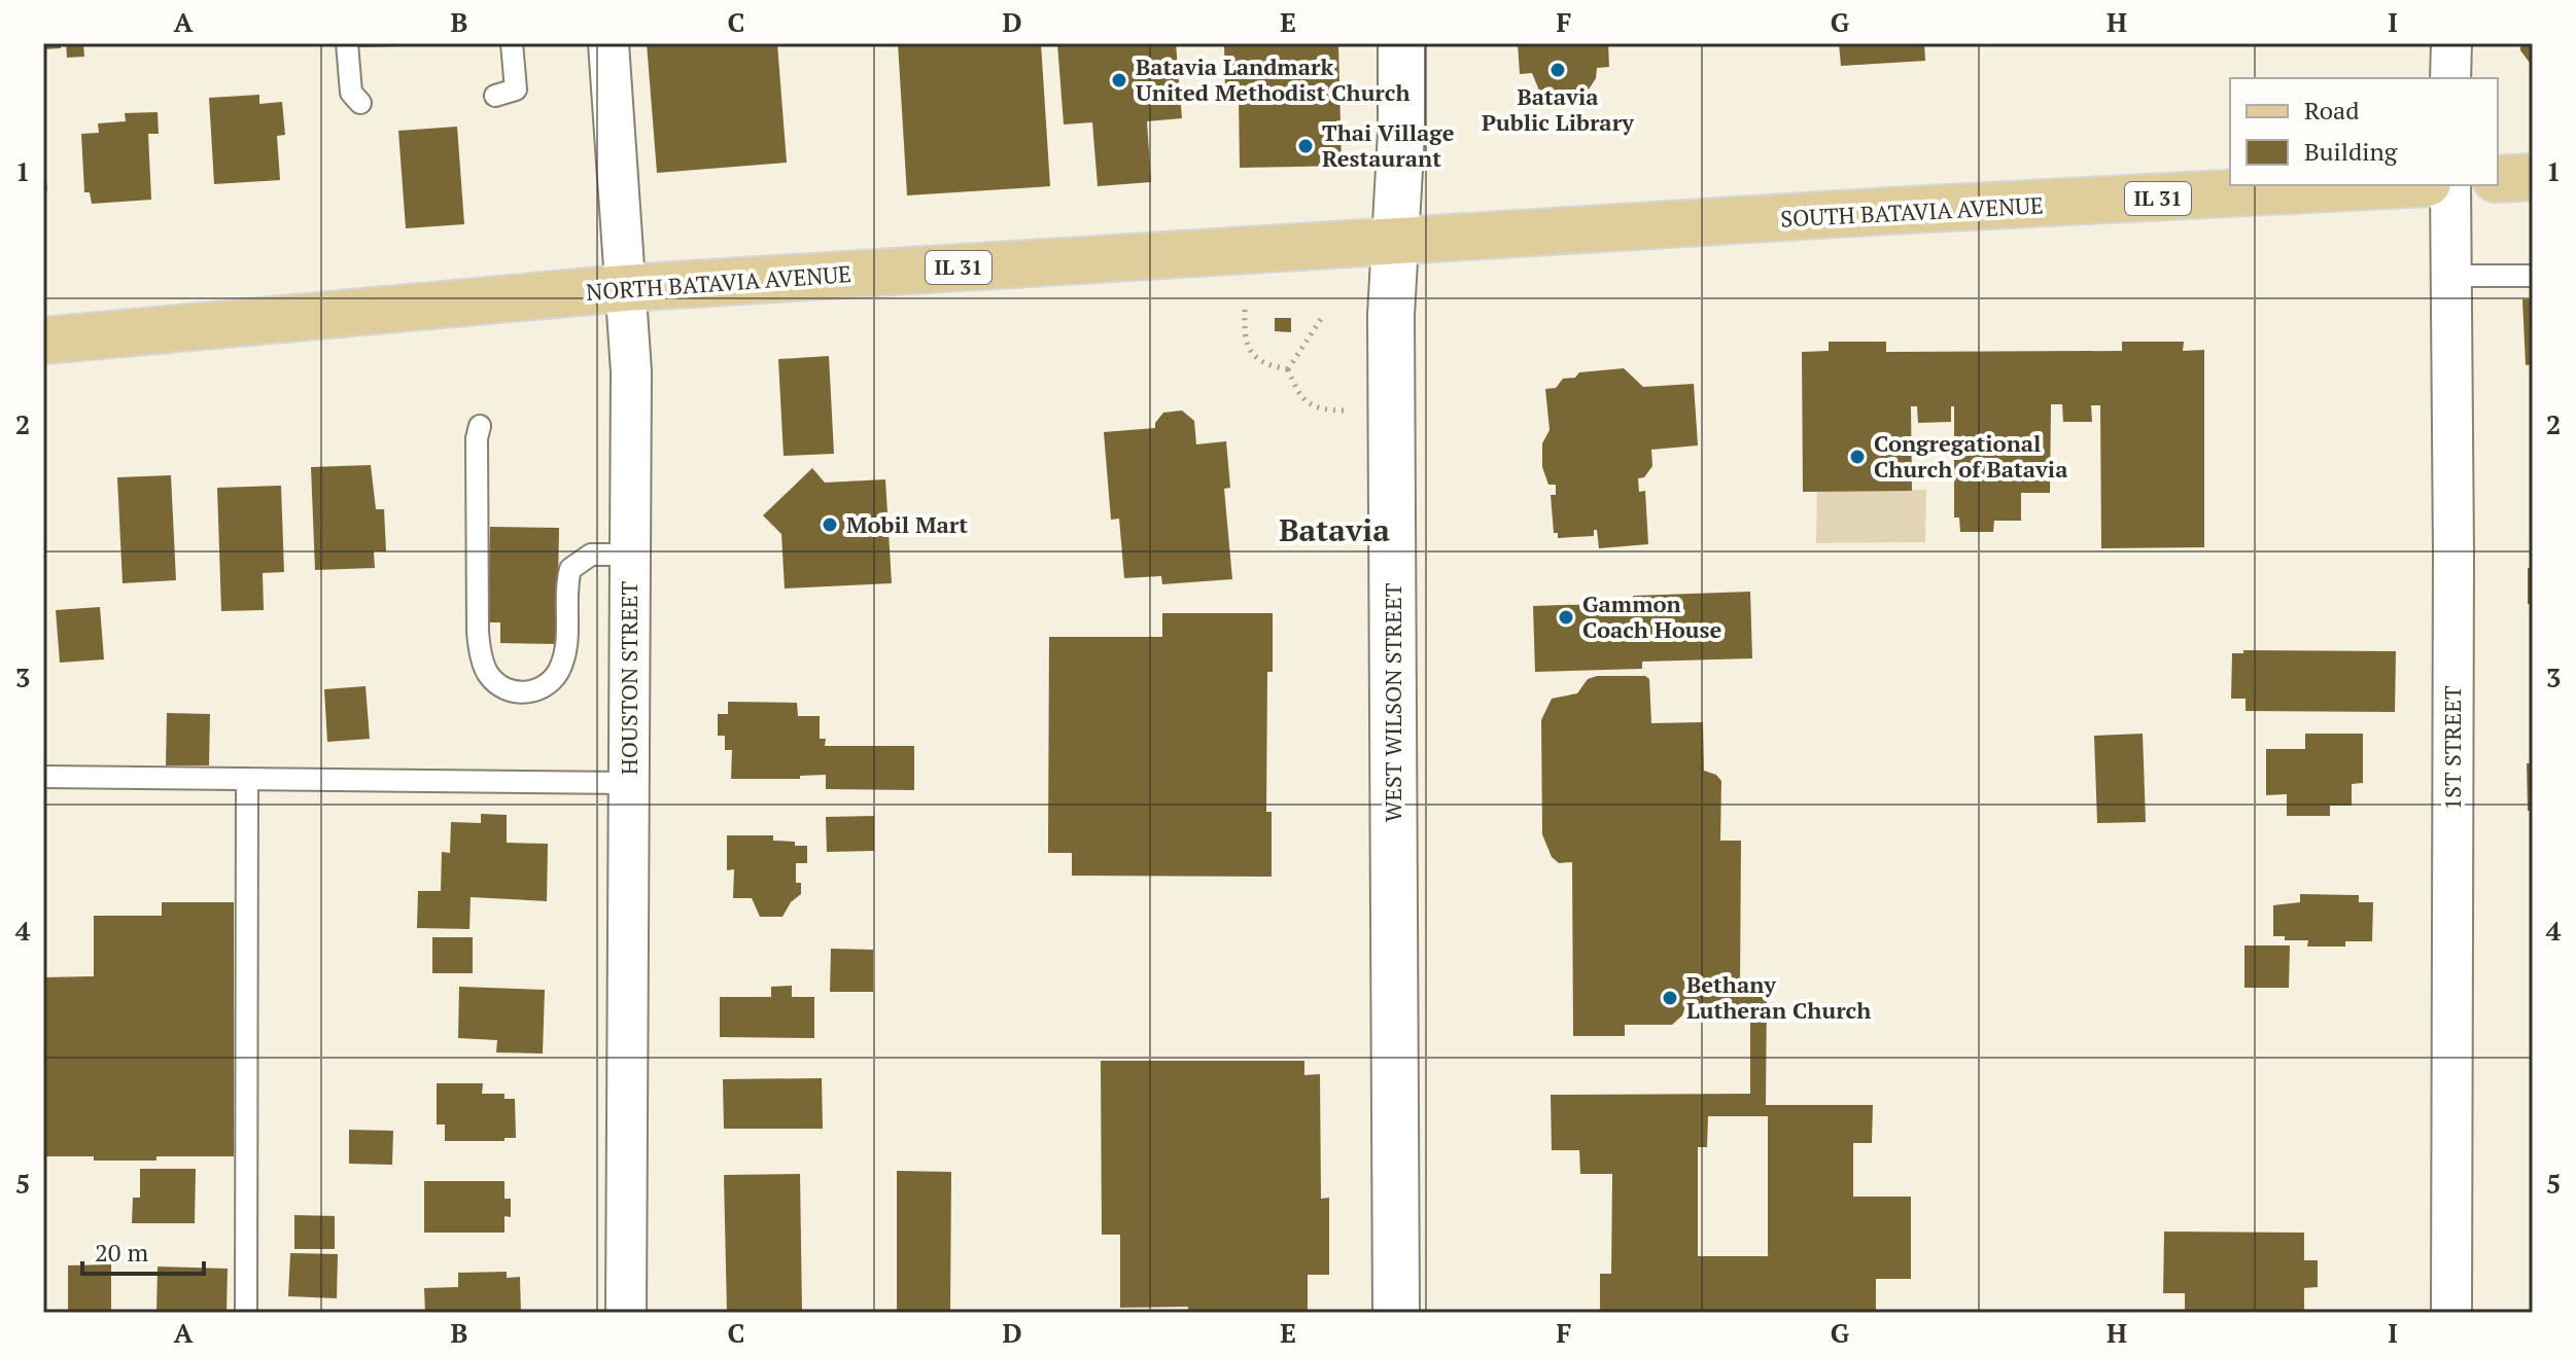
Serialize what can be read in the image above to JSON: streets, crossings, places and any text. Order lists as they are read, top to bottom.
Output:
{
  "streets": {
    "main road": [
      "IL 31",
      "SOUTH BATAVIA AVENUE",
      "NORTH BATAVIA AVENUE",
      "WEST WILSON STREET"
    ],
    "street": ["HOUSTON STREET", "1ST STREET"]
  },
  "crossings": [
    ["SOUTH BATAVIA AVENUE", "NORTH BATAVIA AVENUE"],
    ["SOUTH BATAVIA AVENUE", "WEST WILSON STREET"],
    ["NORTH BATAVIA AVENUE", "HOUSTON STREET"],
    ["NORTH BATAVIA AVENUE", "WEST WILSON STREET"]
  ],
  "districts": ["Batavia"],
  "places": [
    "Batavia Public Library",
    "Batavia Landmark United Methodist Church",
    "Thai Village Restaurant",
    "Congregational Church of Batavia",
    "Mobil Mart",
    "Gammon Coach House",
    "Bethany Lutheran Church"
  ],
  "legend": ["Road", "Building"],
  "scale_bar": "20 m",
  "grid": {
    "columns": [
      "A",
      "B",
      "C",
      "D",
      "E",
      "F",
      "G",
      "H",
      "I"
    ],
    "rows": [
      "1",
      "2",
      "3",
      "4",
      "5"
    ]
  }
}
